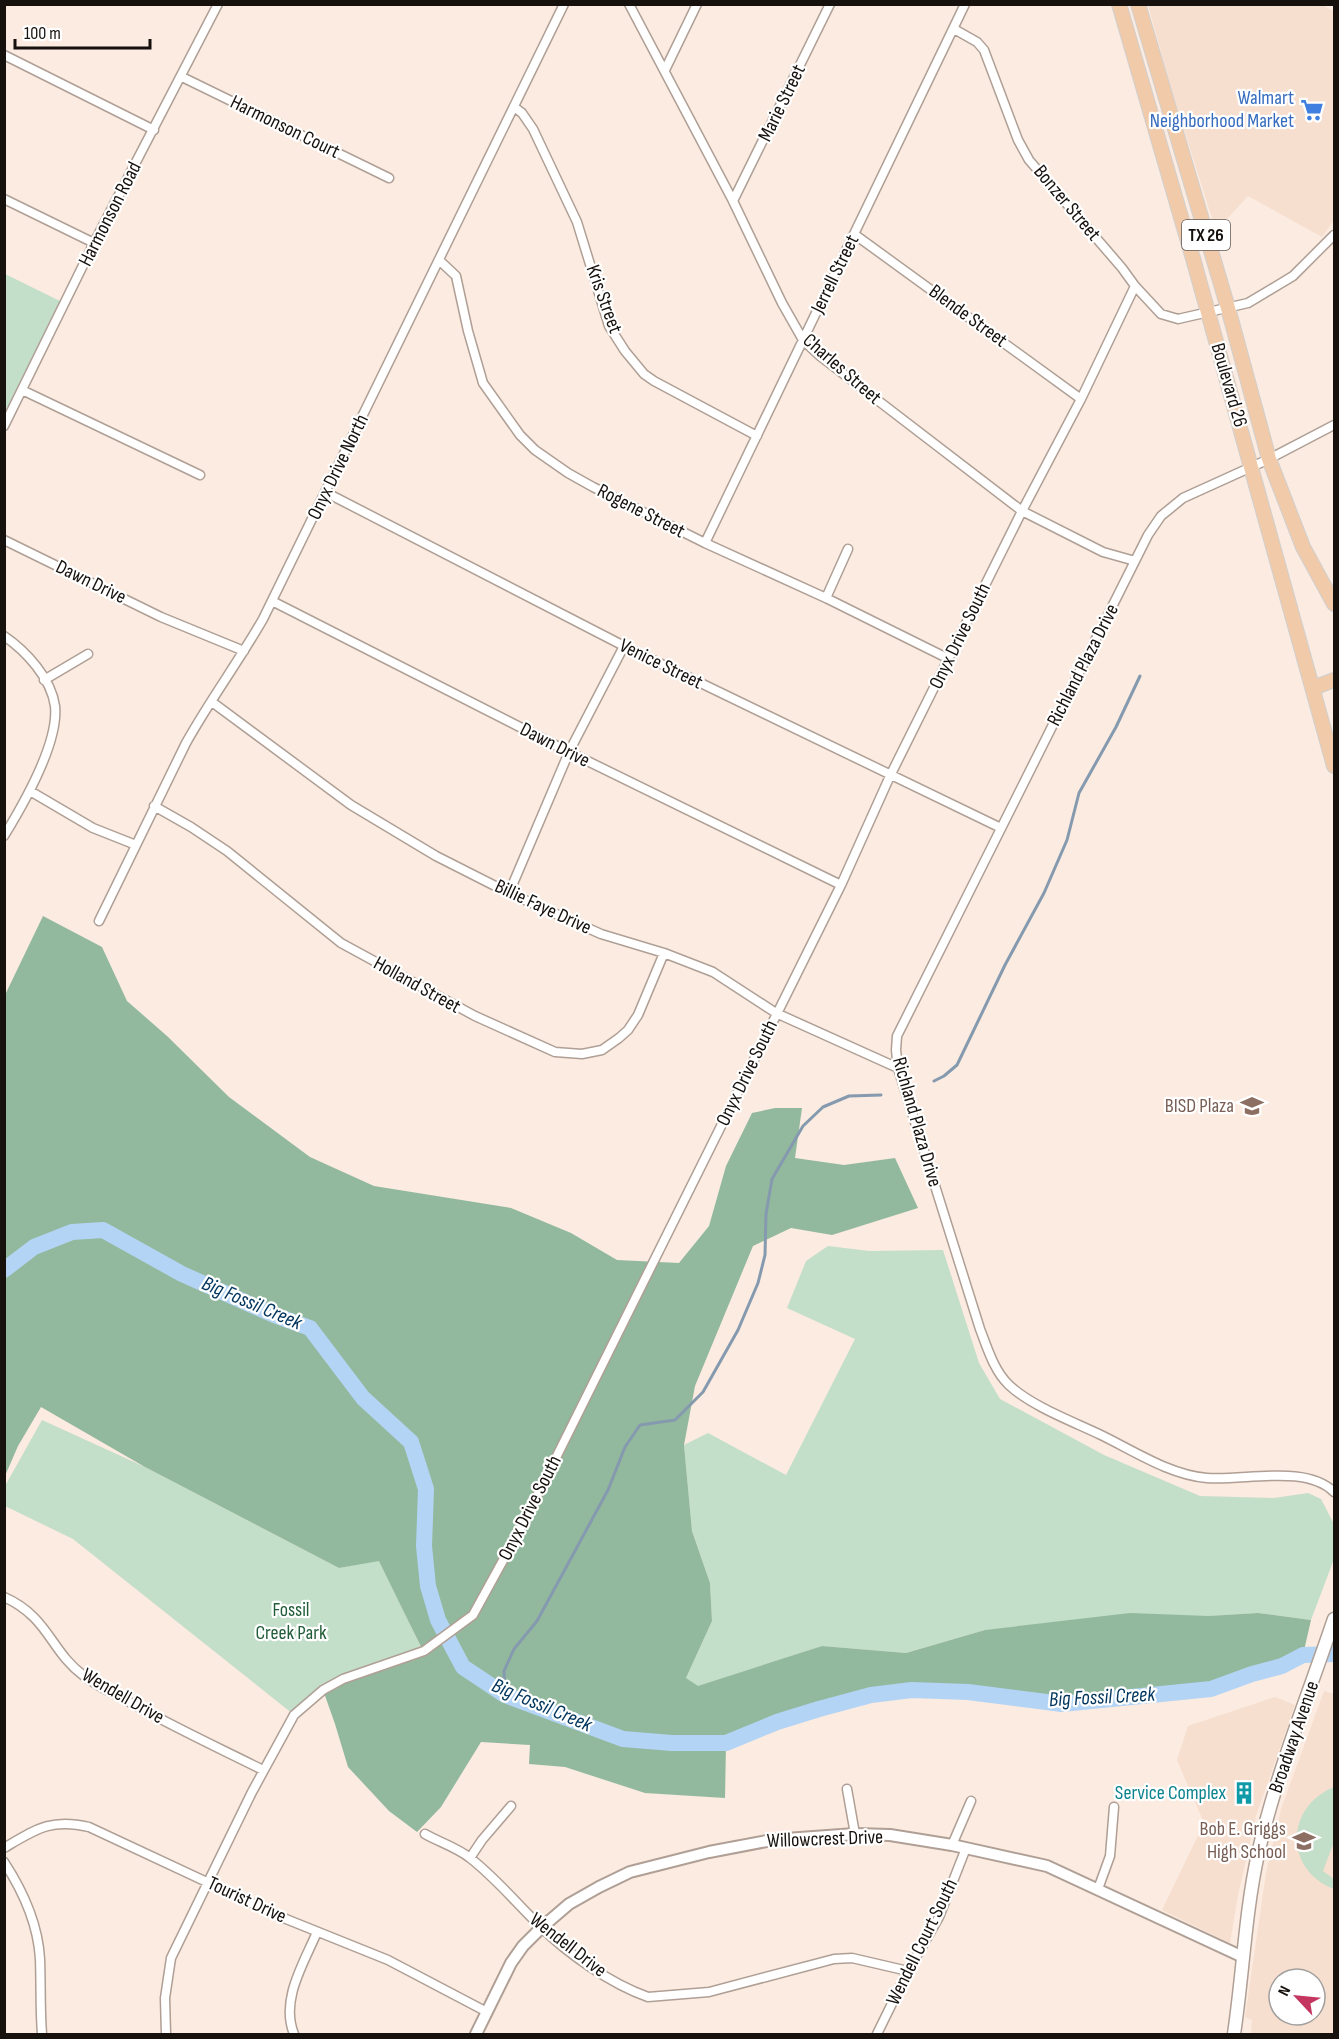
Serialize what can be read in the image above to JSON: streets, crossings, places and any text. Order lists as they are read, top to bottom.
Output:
{
  "streets": {
    "main road": ["TX 26", "Boulevard 26", "Broadway Avenue"],
    "street": [
      "Marie Street",
      "Harmonson Court",
      "Bonzer Street",
      "Harmonson Road",
      "Jerrell Street",
      "Kris Street",
      "Blende Street",
      "Charles Street",
      "Onyx Drive North",
      "Rogene Street",
      "Dawn Drive",
      "Onyx Drive South",
      "Venice Street",
      "Richland Plaza Drive",
      "Billie Faye Drive",
      "Holland Street",
      "Wendell Drive",
      "Willowcrest Drive",
      "Tourist Drive",
      "Wendell Court South"
    ]
  },
  "crossings": [
    ["Marie Street", "Charles Street"],
    ["Harmonson Court", "Harmonson Road"],
    ["Bonzer Street", "Jerrell Street"],
    ["Bonzer Street", "Boulevard 26"],
    ["Bonzer Street", "Onyx Drive South"],
    ["Jerrell Street", "Kris Street"],
    ["Jerrell Street", "Blende Street"],
    ["Jerrell Street", "Charles Street"],
    ["Jerrell Street", "Rogene Street"],
    ["Kris Street", "Onyx Drive North"],
    ["Blende Street", "Onyx Drive South"],
    ["Charles Street", "Onyx Drive South"],
    ["Charles Street", "Richland Plaza Drive"],
    ["Boulevard 26", "Richland Plaza Drive"],
    ["Onyx Drive North", "Rogene Street"],
    ["Onyx Drive North", "Dawn Drive"],
    ["Onyx Drive North", "Venice Street"],
    ["Onyx Drive North", "Billie Faye Drive"],
    ["Onyx Drive North", "Holland Street"],
    ["Rogene Street", "Onyx Drive South"],
    ["Dawn Drive", "Onyx Drive South"],
    ["Onyx Drive South", "Venice Street"],
    ["Onyx Drive South", "Billie Faye Drive"],
    ["Onyx Drive South", "Wendell Drive"],
    ["Onyx Drive South", "Tourist Drive"],
    ["Venice Street", "Richland Plaza Drive"],
    ["Richland Plaza Drive", "Billie Faye Drive"],
    ["Billie Faye Drive", "Holland Street"],
    ["Wendell Drive", "Willowcrest Drive"],
    ["Wendell Drive", "Wendell Court South"],
    ["Broadway Avenue", "Willowcrest Drive"],
    ["Willowcrest Drive", "Tourist Drive"],
    ["Willowcrest Drive", "Wendell Court South"]
  ],
  "water": ["Big Fossil Creek"],
  "parks": ["Fossil Creek Park"],
  "places": {
    "supermarket": ["Walmart Neighborhood Market"],
    "school or university": ["BISD Plaza", "Bob E. Griggs High School"],
    "building": ["Service Complex"]
  },
  "scale_bar": "100 m",
  "north": "top left"
}
